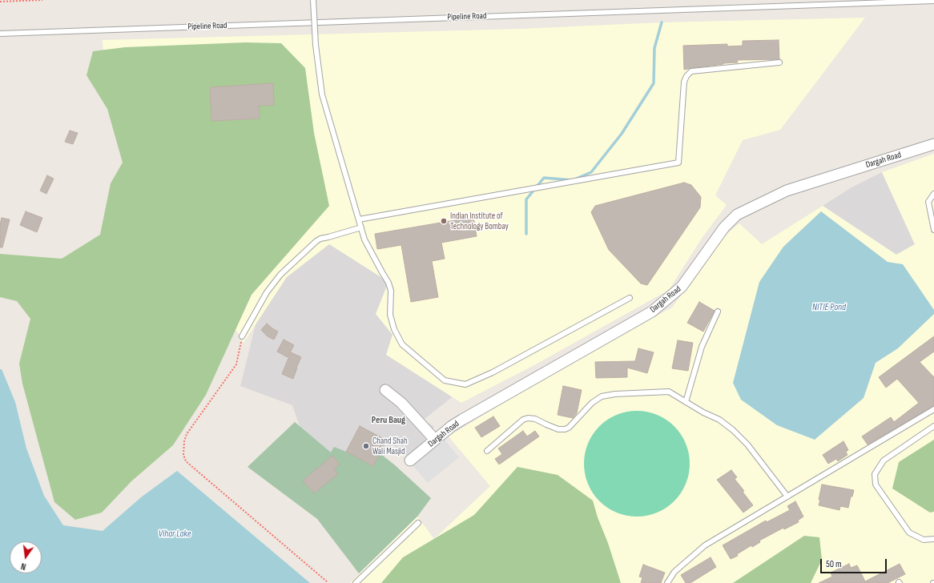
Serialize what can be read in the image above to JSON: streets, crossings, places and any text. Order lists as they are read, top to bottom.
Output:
{
  "streets": {
    "street": ["Dargah Road"],
    "lane": ["Pipeline Road"]
  },
  "districts": ["Peru Baug"],
  "water": ["NITIE Pond", "Vihar Lake"],
  "places": ["Indian Institute of Technology Bombay", "Chand Shah Wali Masjid"],
  "scale_bar": "50 m",
  "north": "bottom"
}
